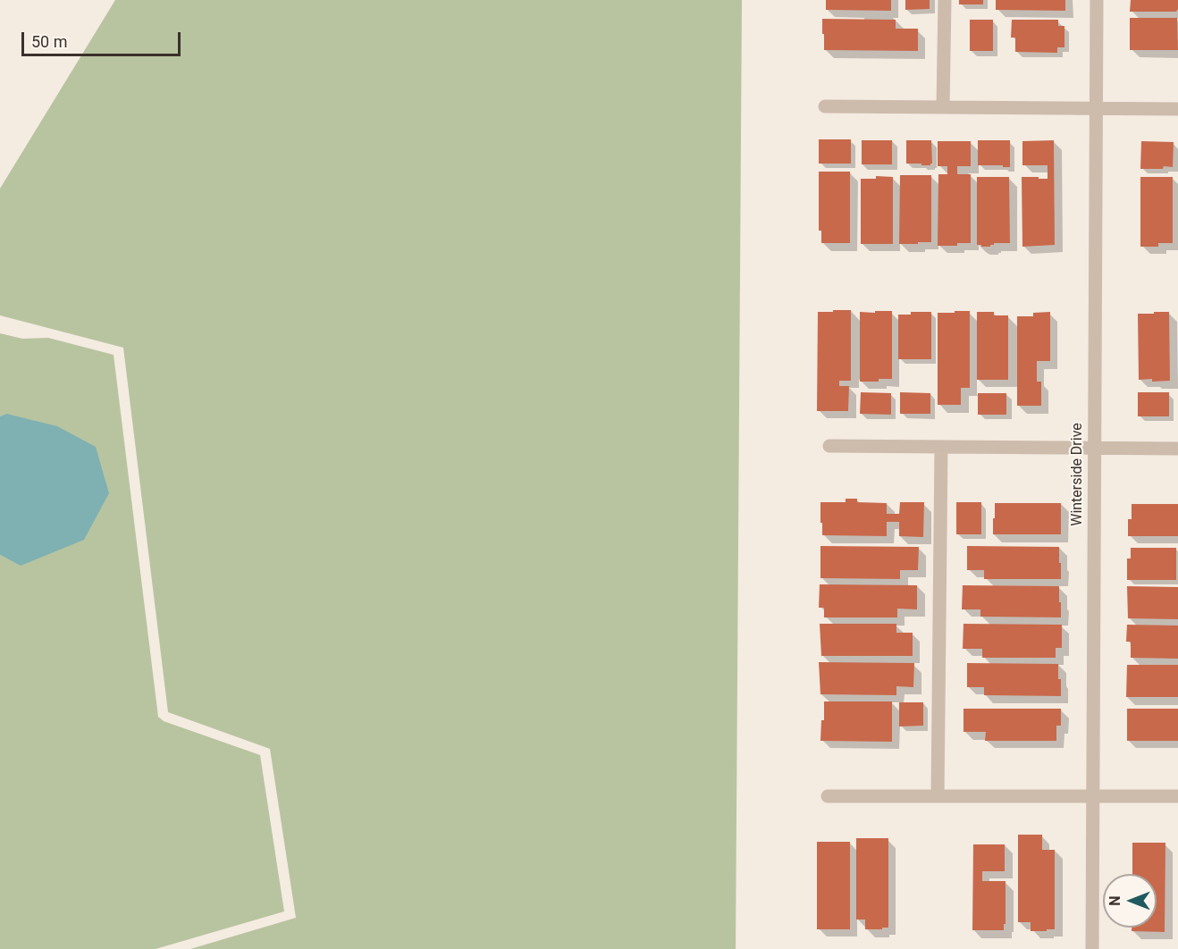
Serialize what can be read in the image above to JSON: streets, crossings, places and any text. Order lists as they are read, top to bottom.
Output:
{
  "streets": {
    "street": ["Winterside Drive"]
  },
  "scale_bar": "50 m",
  "north": "left"
}
